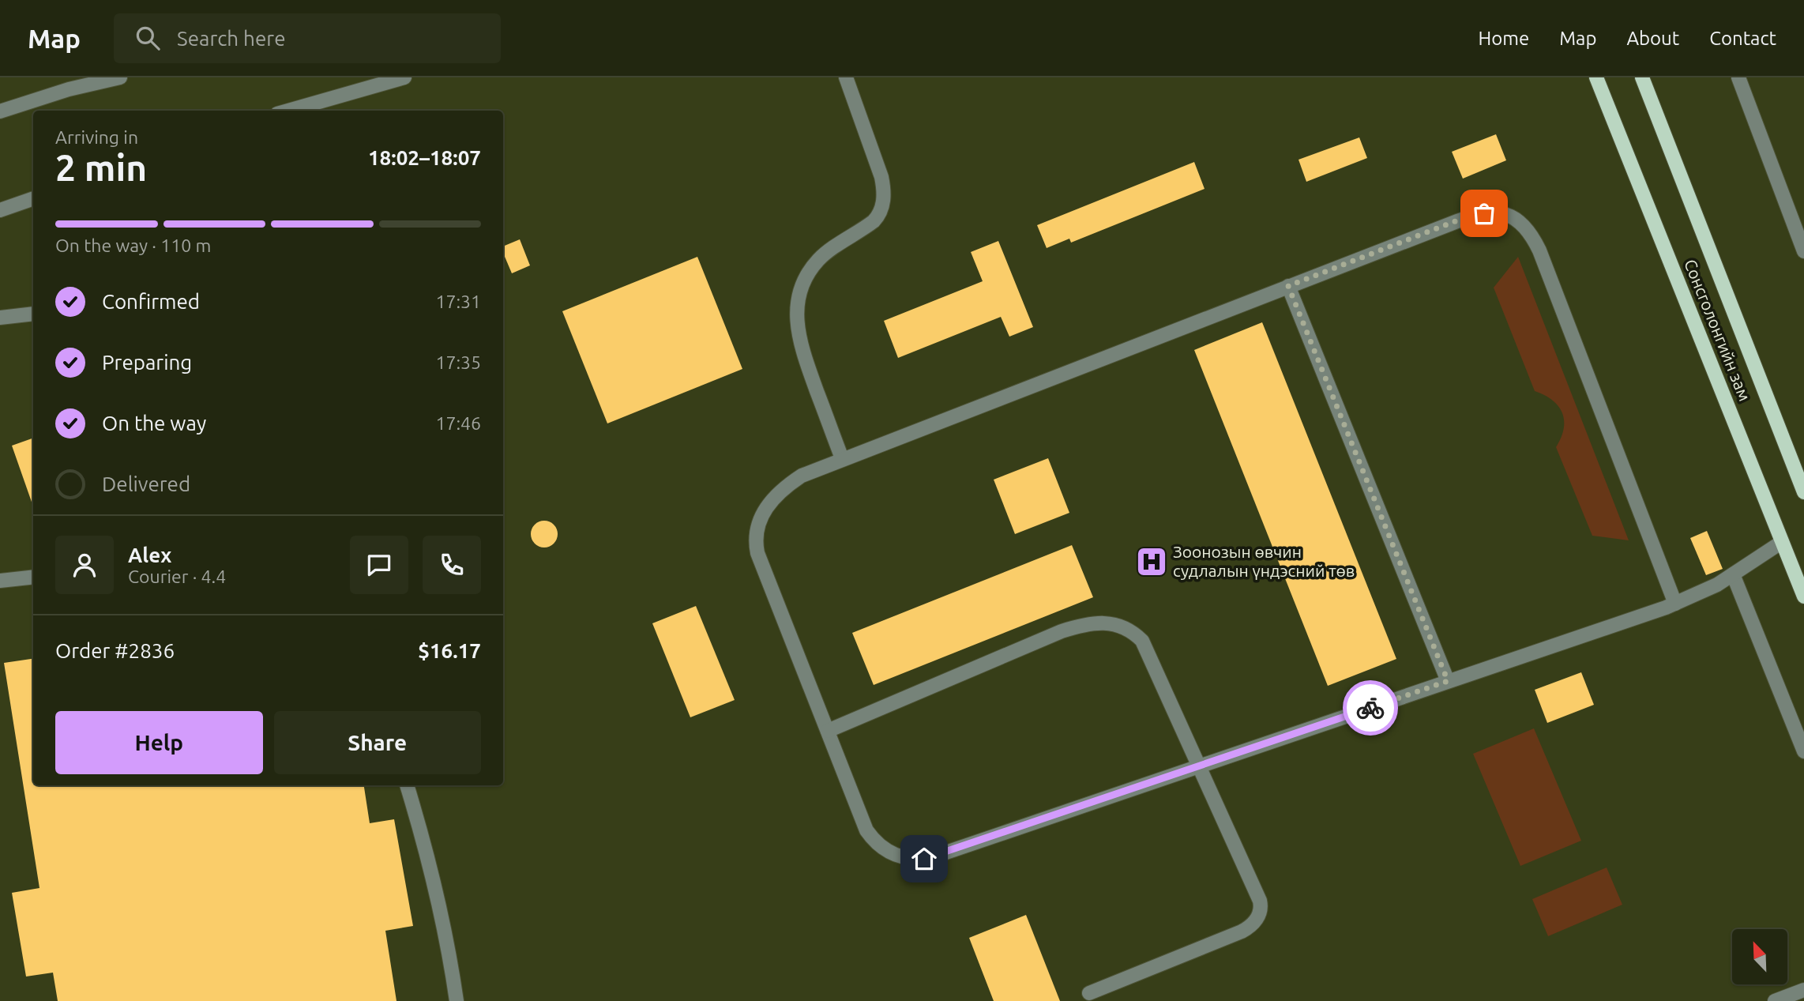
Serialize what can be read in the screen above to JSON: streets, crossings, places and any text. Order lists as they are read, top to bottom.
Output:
{
  "streets": {
    "main road": ["Сонсголонгийн зам"]
  },
  "places": {
    "hospital": ["Зоонозын өвчин судлалын үндэсний төв"]
  },
  "north": "top left",
  "page": {
    "header": "Map",
    "search": "Search here",
    "nav": [
      "Home",
      "Map",
      "About",
      "Contact"
    ],
    "heading": ["2 min", "Arriving in", "18:02–18:07"],
    "panel": [
      "Alex",
      "Courier · 4.4",
      "Order #2836",
      "$16.17"
    ],
    "bar": "On the way · 110 m",
    "list": [
      ["Confirmed", "17:31"],
      ["Preparing", "17:35"],
      ["On the way", "17:46"],
      "Delivered"
    ],
    "buttons": ["Help", "Share"]
  }
}
